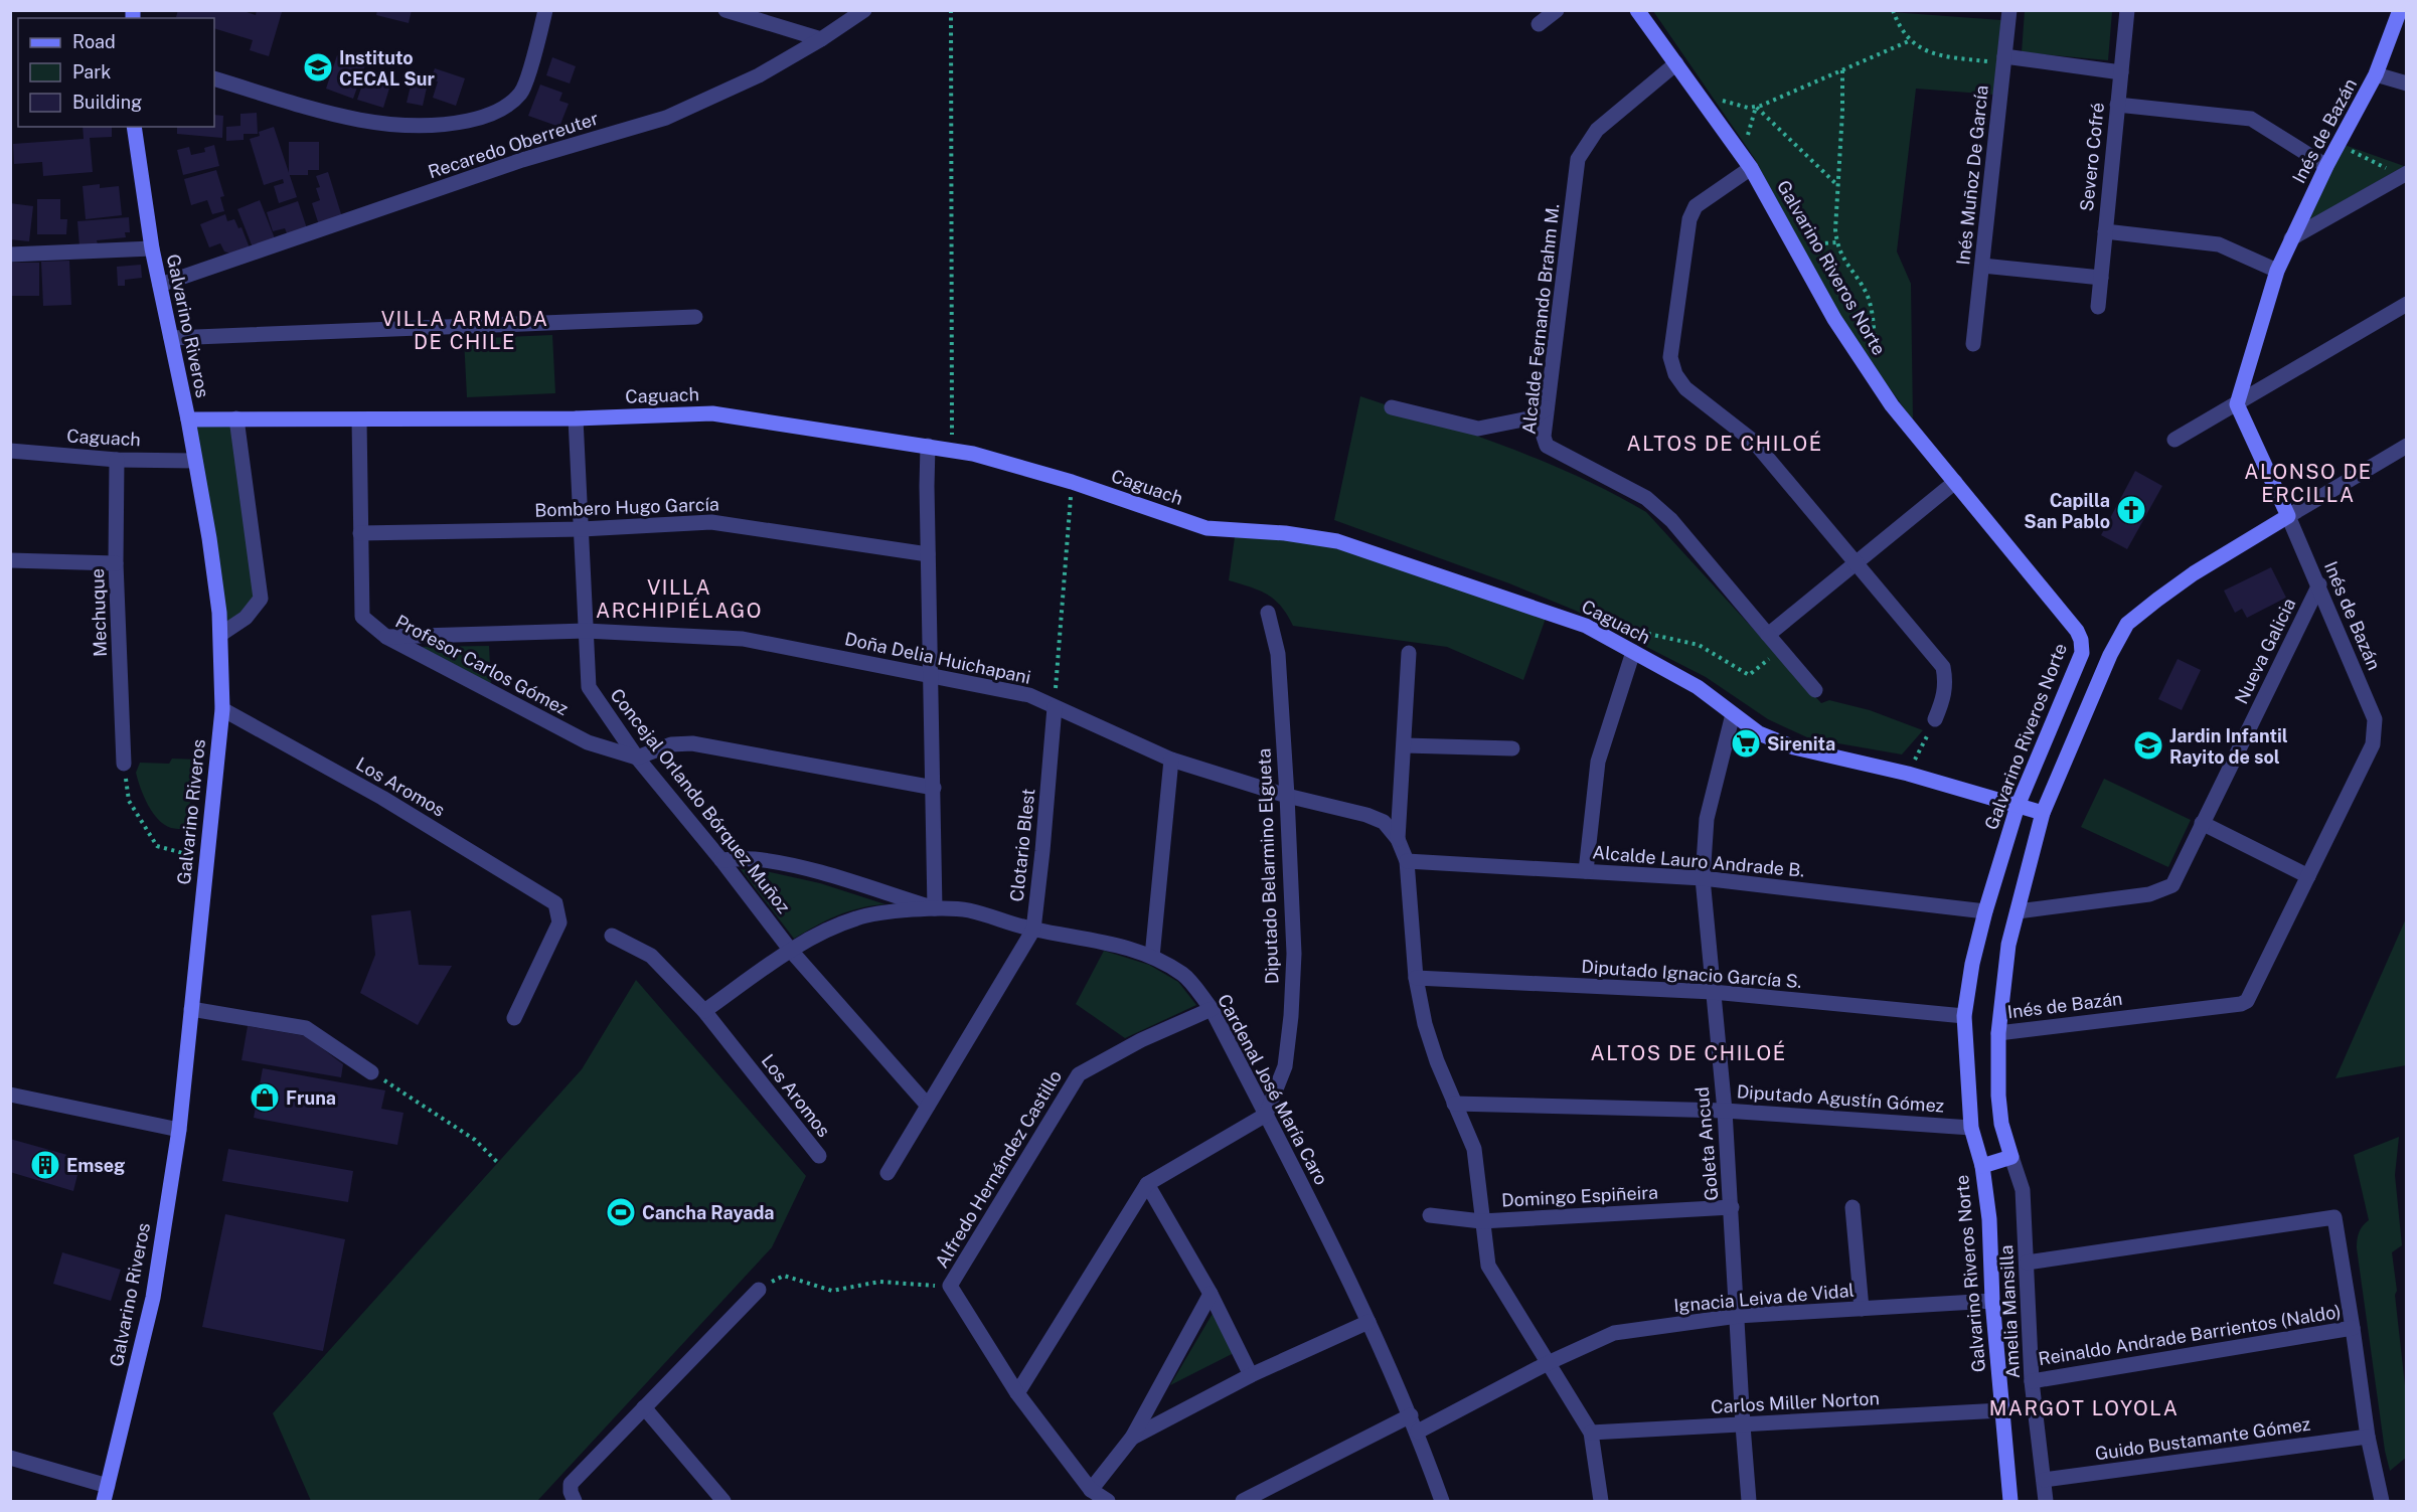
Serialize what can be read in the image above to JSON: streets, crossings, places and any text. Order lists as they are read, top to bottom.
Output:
{
  "streets": {
    "street": [
      "Inés de Bazán",
      "Recaredo Oberreuter",
      "Severo Cofré",
      "Inés Muñoz De García",
      "Galvarino Riveros Norte",
      "Alcalde Fernando Brahm M.",
      "Galvarino Riveros",
      "Caguach",
      "Bombero Hugo García",
      "Mechuque",
      "Nueva Galicia",
      "Doña Delia Huichapani",
      "Profesor Carlos Gómez",
      "Los Aromos",
      "Concejal Orlando Bórquez Muñoz",
      "Clotario Blest",
      "Alcalde Lauro Andrade B.",
      "Diputado Belarmino Elgueta",
      "Diputado Ignacio García S.",
      "Cardenal José María Caro",
      "Diputado Agustín Gómez",
      "Goleta Ancud",
      "Alfredo Hernández Castillo",
      "Domingo Espiñeira",
      "Ignacia Leiva de Vidal",
      "Amelia Mansilla",
      "Reinaldo Andrade Barrientos (Naldo)",
      "Carlos Miller Norton",
      "Guido Bustamante Gómez"
    ]
  },
  "crossings": [
    ["Inés de Bazán", "Nueva Galicia"],
    ["Recaredo Oberreuter", "Galvarino Riveros"],
    ["Galvarino Riveros Norte", "Alcalde Fernando Brahm M."],
    ["Galvarino Riveros Norte", "Caguach"],
    ["Galvarino Riveros Norte", "Alcalde Lauro Andrade B."],
    ["Galvarino Riveros Norte", "Diputado Ignacio García S."],
    ["Galvarino Riveros Norte", "Diputado Agustín Gómez"],
    ["Galvarino Riveros Norte", "Ignacia Leiva de Vidal"],
    ["Galvarino Riveros Norte", "Carlos Miller Norton"],
    ["Galvarino Riveros", "Caguach"],
    ["Galvarino Riveros", "Los Aromos"],
    ["Caguach", "Mechuque"],
    ["Caguach", "Profesor Carlos Gómez"],
    ["Caguach", "Concejal Orlando Bórquez Muñoz"],
    ["Caguach", "Goleta Ancud"],
    ["Bombero Hugo García", "Profesor Carlos Gómez"],
    ["Bombero Hugo García", "Concejal Orlando Bórquez Muñoz"],
    ["Doña Delia Huichapani", "Profesor Carlos Gómez"],
    ["Doña Delia Huichapani", "Concejal Orlando Bórquez Muñoz"],
    ["Doña Delia Huichapani", "Clotario Blest"],
    ["Doña Delia Huichapani", "Diputado Belarmino Elgueta"],
    ["Profesor Carlos Gómez", "Concejal Orlando Bórquez Muñoz"],
    ["Los Aromos", "Cardenal José María Caro"],
    ["Concejal Orlando Bórquez Muñoz", "Clotario Blest"],
    ["Concejal Orlando Bórquez Muñoz", "Cardenal José María Caro"],
    ["Clotario Blest", "Cardenal José María Caro"],
    ["Alcalde Lauro Andrade B.", "Goleta Ancud"],
    ["Diputado Belarmino Elgueta", "Cardenal José María Caro"],
    ["Diputado Ignacio García S.", "Goleta Ancud"],
    ["Cardenal José María Caro", "Alfredo Hernández Castillo"],
    ["Cardenal José María Caro", "Ignacia Leiva de Vidal"],
    ["Diputado Agustín Gómez", "Goleta Ancud"],
    ["Goleta Ancud", "Domingo Espiñeira"],
    ["Goleta Ancud", "Ignacia Leiva de Vidal"],
    ["Goleta Ancud", "Carlos Miller Norton"],
    ["Amelia Mansilla", "Reinaldo Andrade Barrientos (Naldo)"],
    ["Amelia Mansilla", "Guido Bustamante Gómez"]
  ],
  "districts": [
    "VILLA ARMADA DE CHILE",
    "ALTOS DE CHILOÉ",
    "ALONSO DE ERCILLA",
    "VILLA ARCHIPIÉLAGO",
    "ALTOS DE CHILOÉ",
    "MARGOT LOYOLA"
  ],
  "places": {
    "school or university": ["Instituto CECAL Sur", "Jardin Infantil Rayito de sol"],
    "church": ["Capilla San Pablo"],
    "supermarket": ["Sirenita"],
    "shop": ["Fruna"],
    "building": ["Emseg"],
    "sports": ["Cancha Rayada"]
  },
  "legend": ["Road", "Park", "Building"]
}
